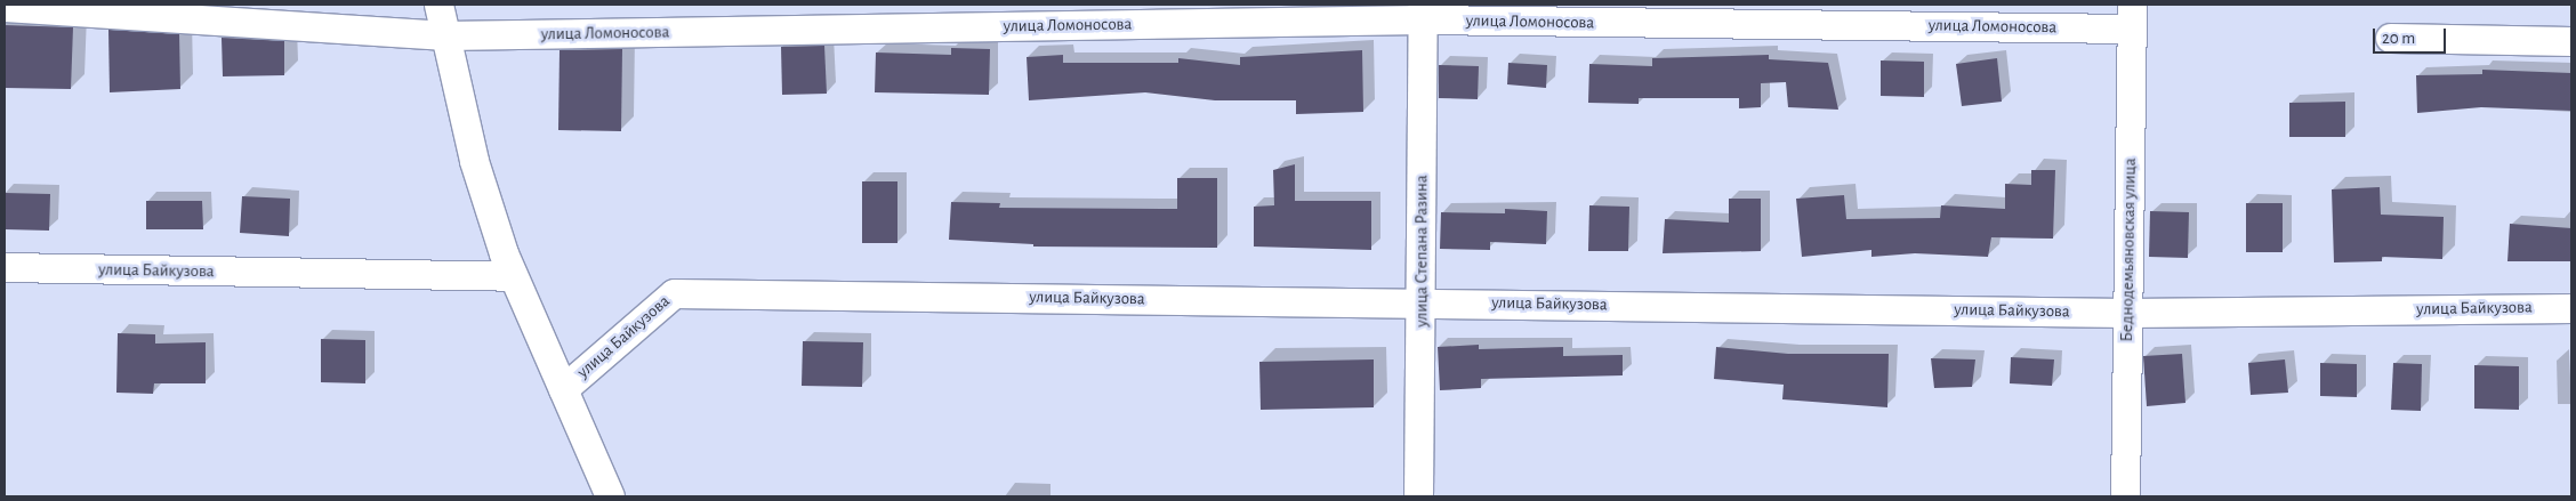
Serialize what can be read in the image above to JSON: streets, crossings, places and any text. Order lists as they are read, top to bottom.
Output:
{
  "streets": {
    "street": [
      "улица Ломоносова",
      "Беднодемьяновская улица",
      "улица Степана Разина",
      "улица Байкузова"
    ]
  },
  "crossings": [
    ["улица Ломоносова", "Беднодемьяновская улица"],
    ["улица Ломоносова", "улица Степана Разина"],
    ["Беднодемьяновская улица", "улица Байкузова"],
    ["улица Степана Разина", "улица Байкузова"]
  ],
  "scale_bar": "20 m"
}
